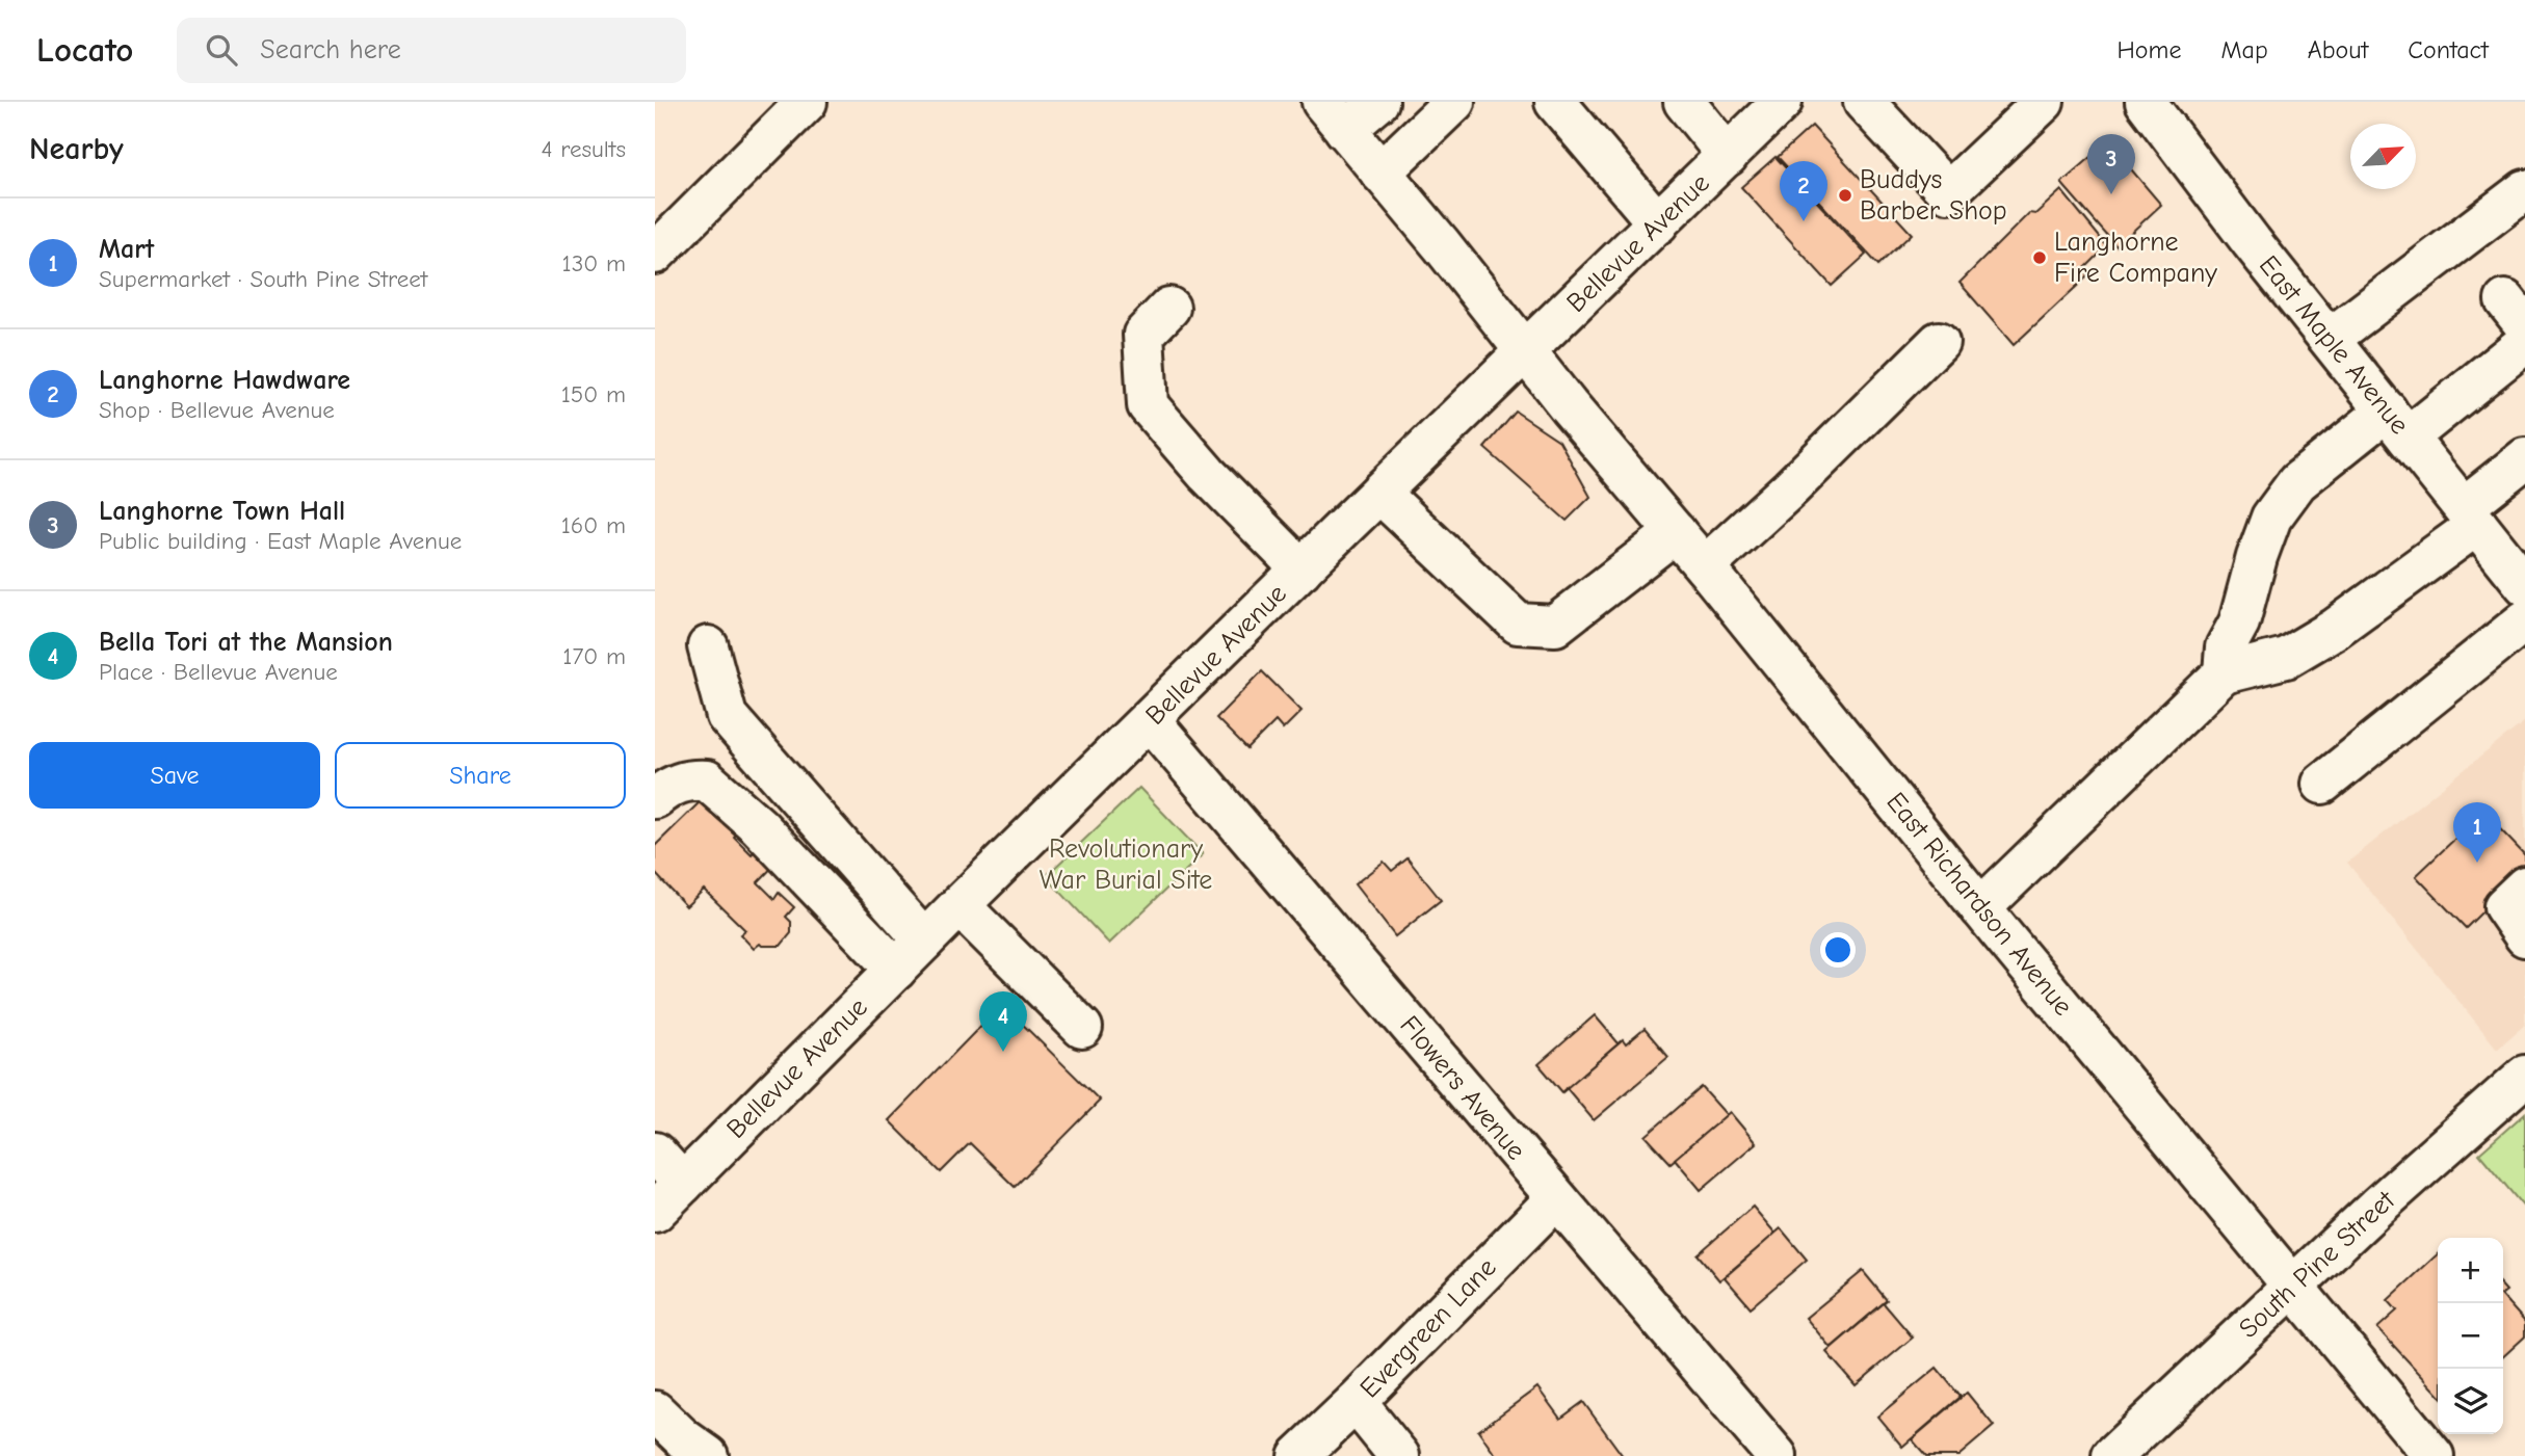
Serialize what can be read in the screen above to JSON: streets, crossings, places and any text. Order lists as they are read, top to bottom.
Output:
{
  "streets": {
    "street": [
      "Bellevue Avenue",
      "East Maple Avenue",
      "East Richardson Avenue",
      "Flowers Avenue",
      "South Pine Street",
      "Evergreen Lane"
    ]
  },
  "crossings": [
    ["Bellevue Avenue", "East Richardson Avenue"],
    ["Bellevue Avenue", "Flowers Avenue"],
    ["East Richardson Avenue", "South Pine Street"],
    ["Flowers Avenue", "Evergreen Lane"]
  ],
  "parks": ["Revolutionary War Burial Site"],
  "places": ["Buddys Barber Shop", "Langhorne Fire Company"],
  "north": "top right",
  "page": {
    "header": "Locato",
    "search": "Search here",
    "nav": [
      "Home",
      "Map",
      "About",
      "Contact"
    ],
    "heading": ["Nearby", "4 results"],
    "pins": [
      "3",
      "2",
      "1",
      "4"
    ],
    "list": [
      {
        "mark": "1",
        "name": "Mart",
        "note": "Supermarket · South Pine Street",
        "value": "130 m"
      },
      {
        "mark": "2",
        "name": "Langhorne Hawdware",
        "note": "Shop · Bellevue Avenue",
        "value": "150 m"
      },
      {
        "mark": "3",
        "name": "Langhorne Town Hall",
        "note": "Public building · East Maple Avenue",
        "value": "160 m"
      },
      {
        "mark": "4",
        "name": "Bella Tori at the Mansion",
        "note": "Place · Bellevue Avenue",
        "value": "170 m"
      }
    ],
    "buttons": ["Save", "Share"],
    "map_buttons": ["+", "−"]
  }
}
